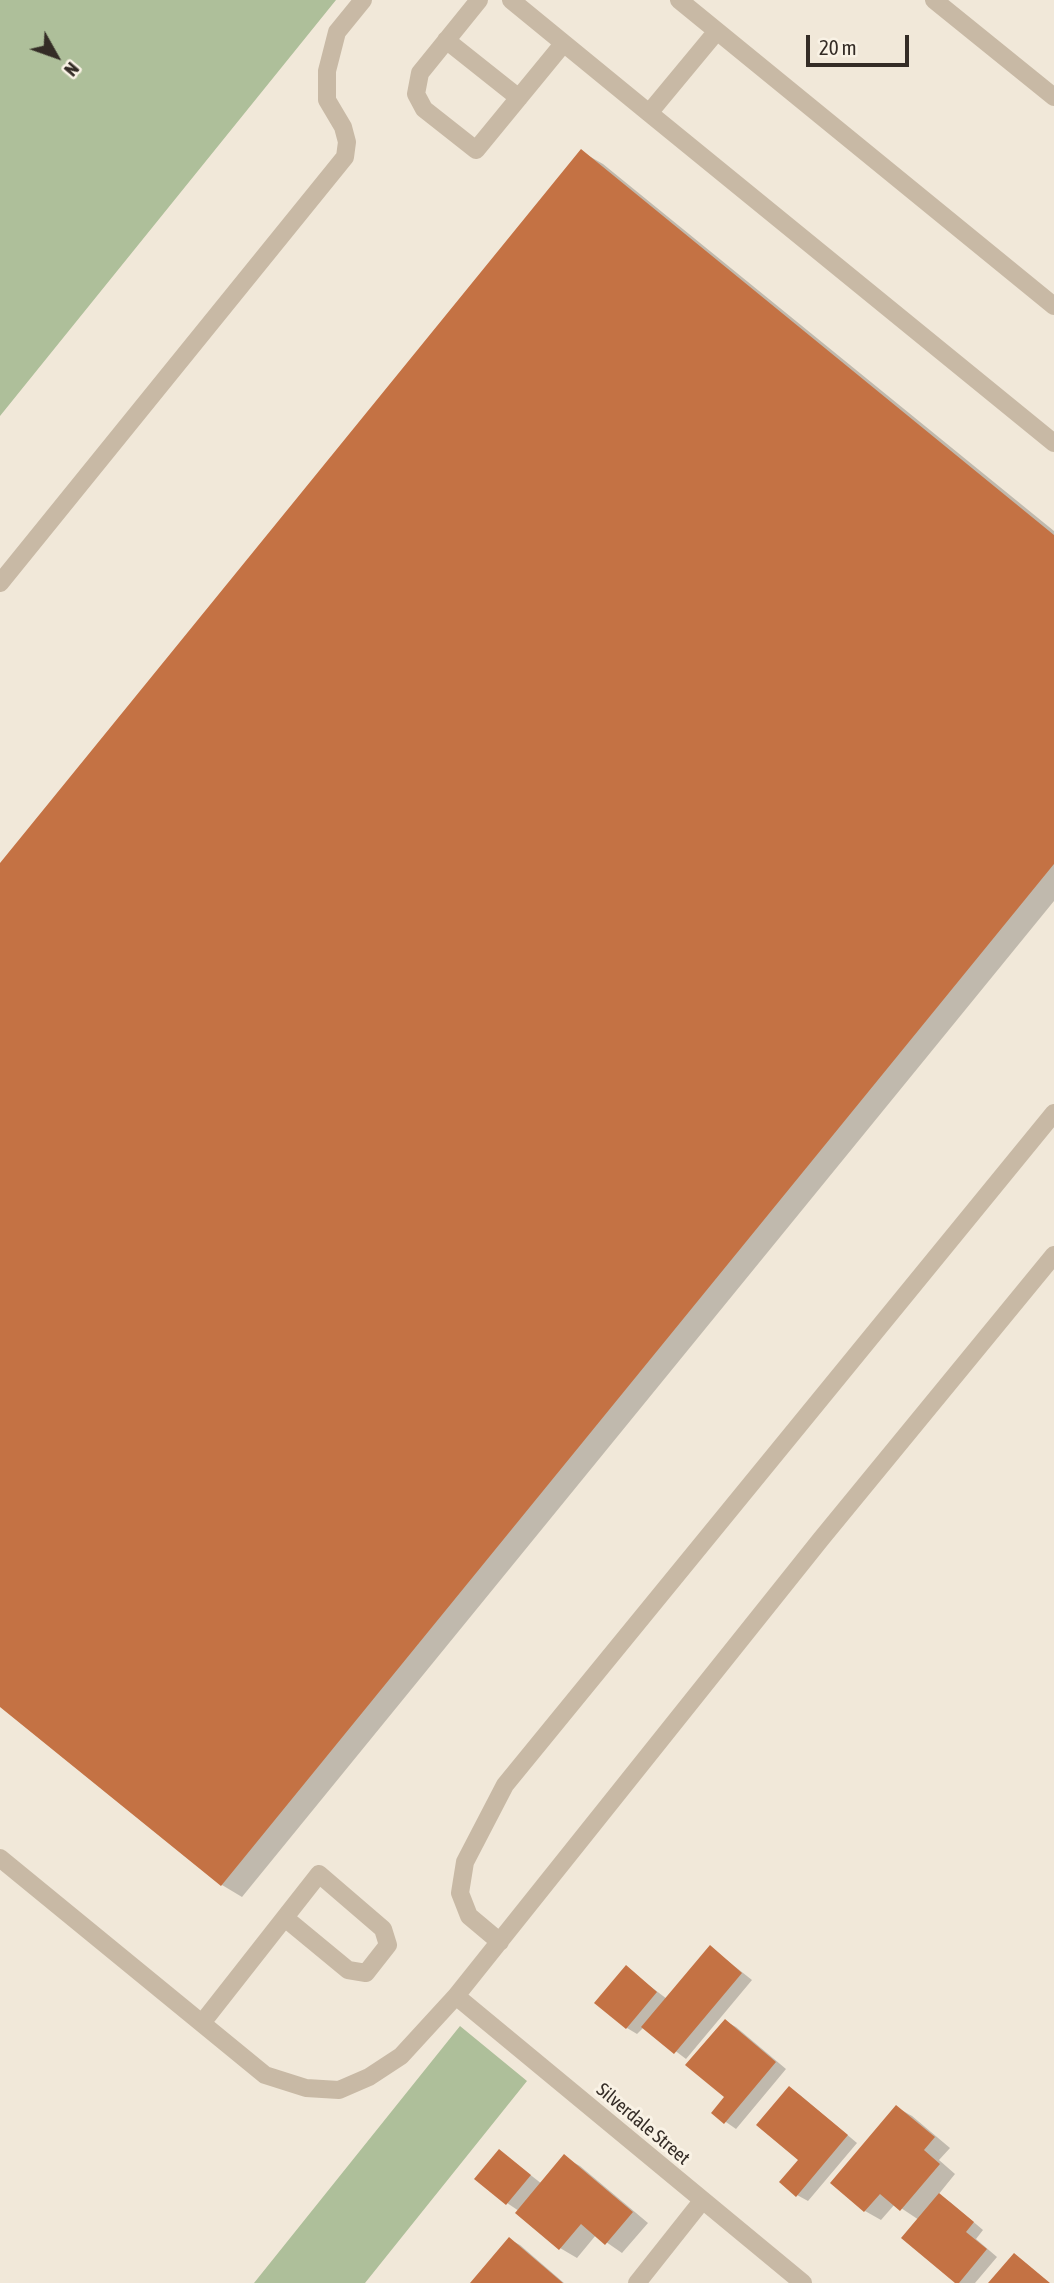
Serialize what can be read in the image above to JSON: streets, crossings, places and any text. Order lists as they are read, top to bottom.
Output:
{
  "streets": {
    "street": ["Silverdale Street"]
  },
  "scale_bar": "20 m",
  "north": "bottom right"
}
